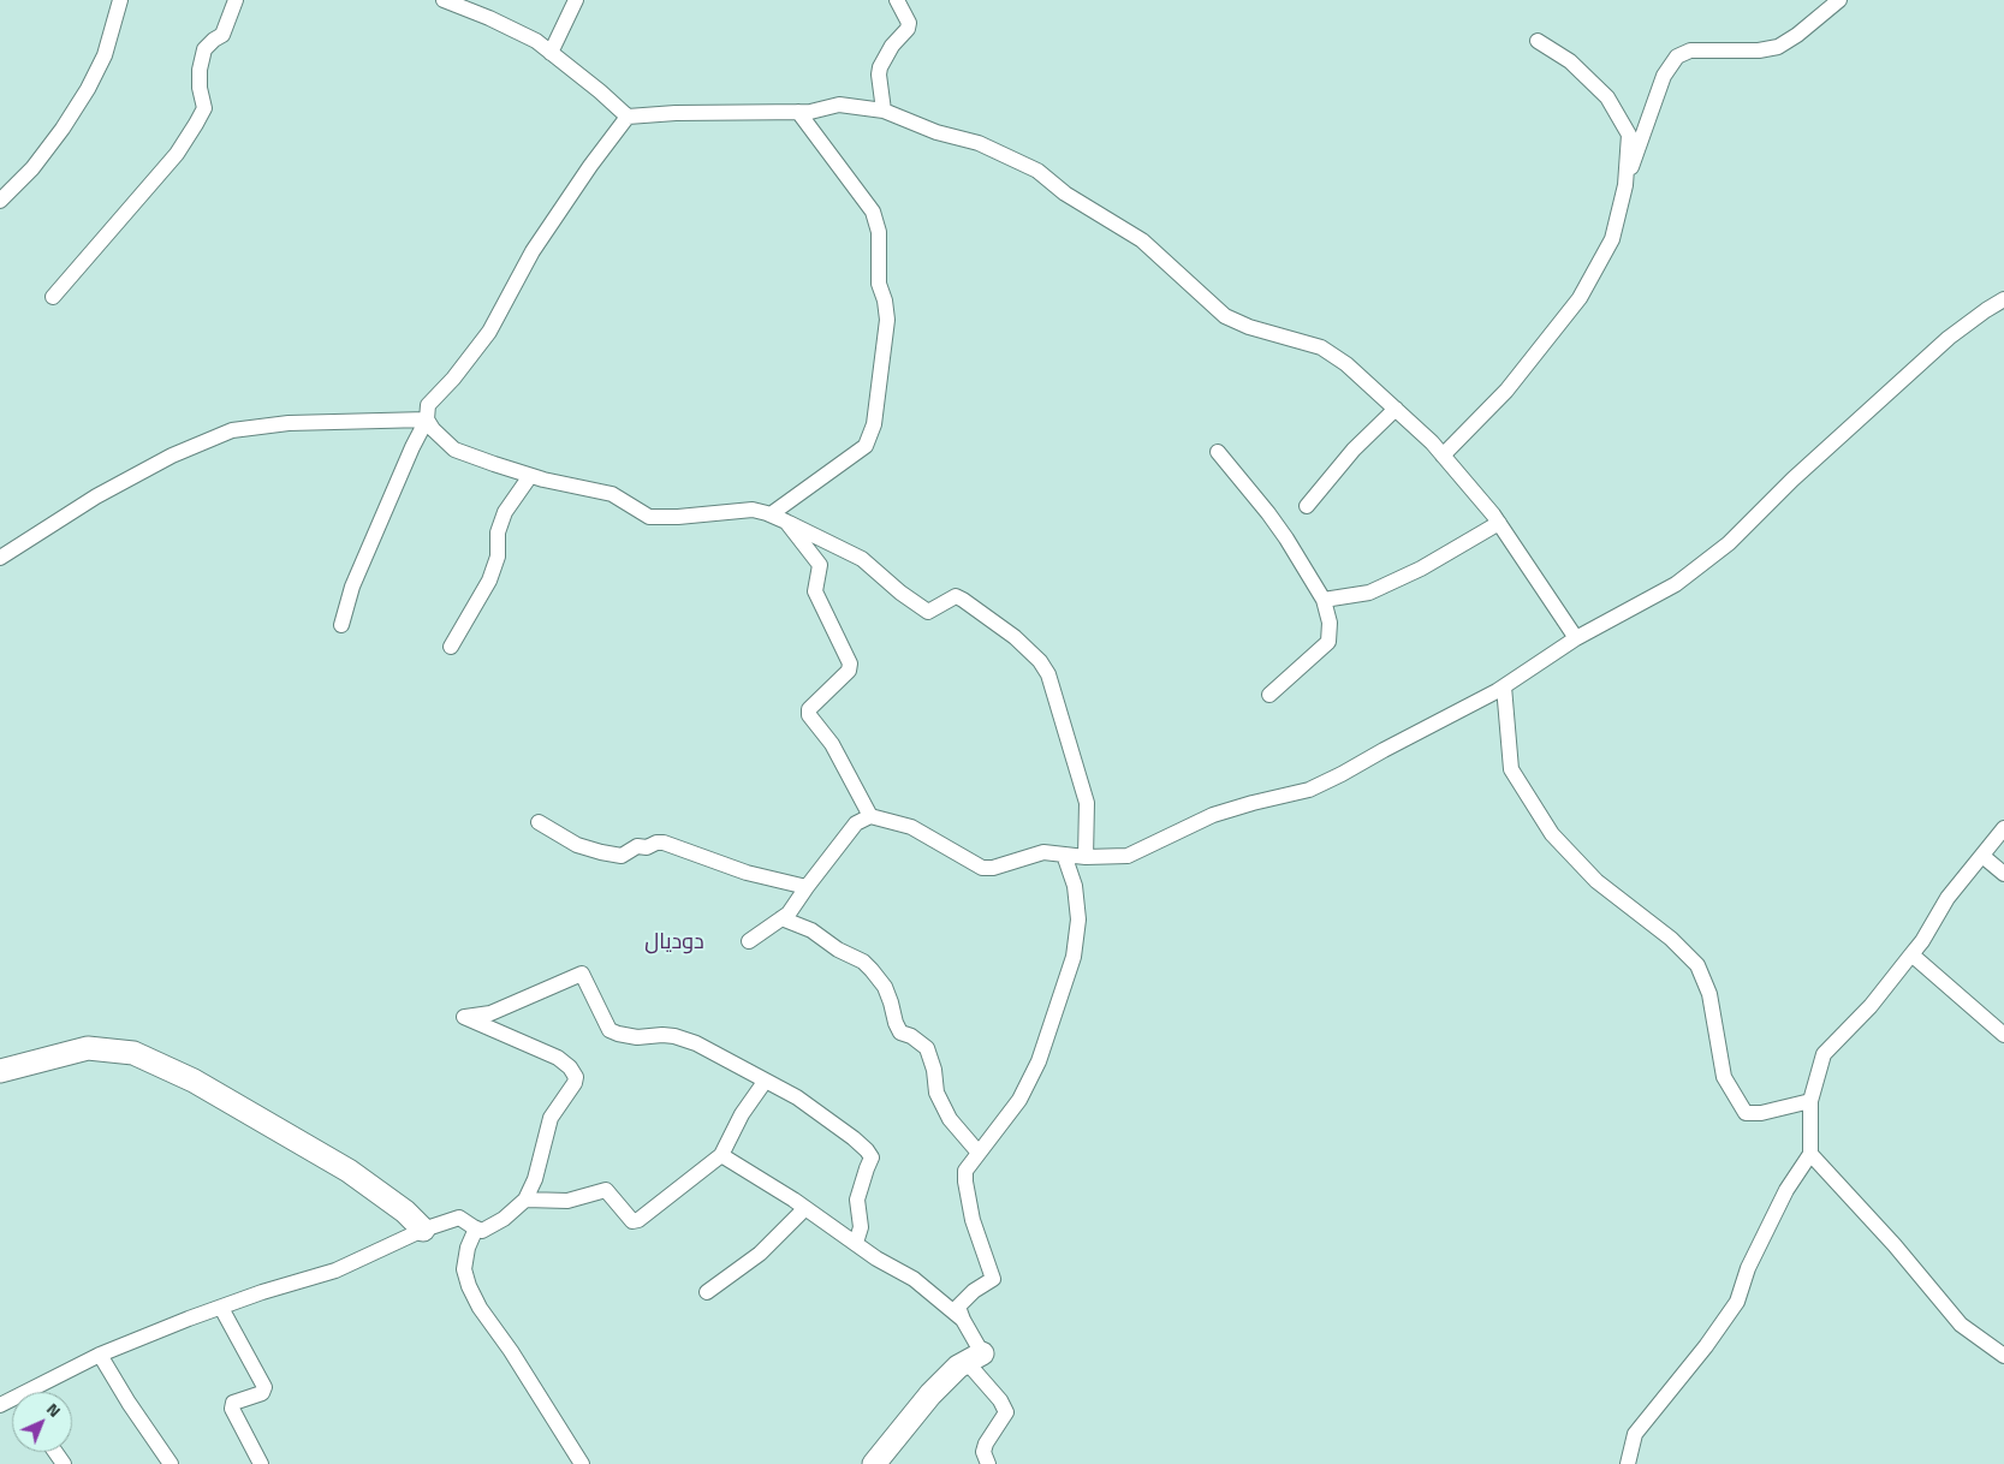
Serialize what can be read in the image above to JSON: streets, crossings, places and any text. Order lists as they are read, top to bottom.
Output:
{
  "districts": ["دودیال"],
  "north": "top right"
}
